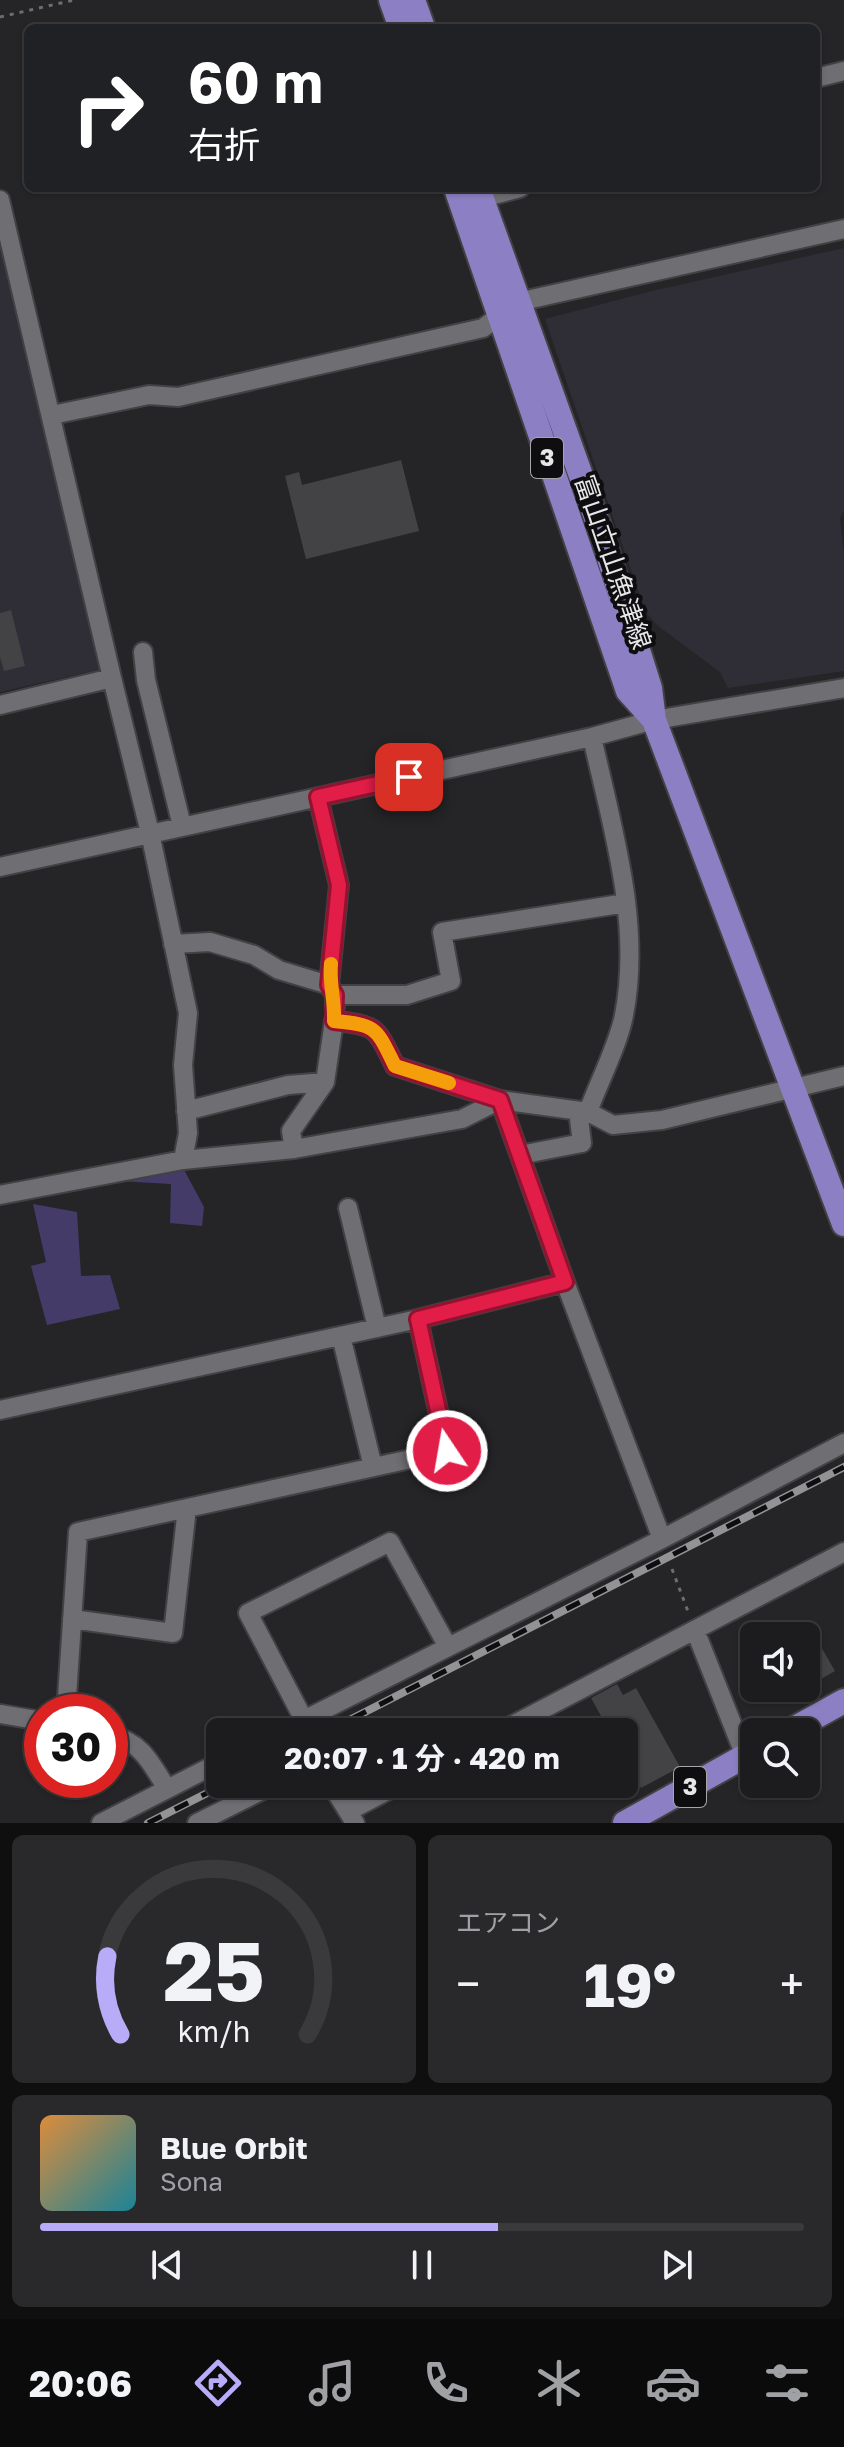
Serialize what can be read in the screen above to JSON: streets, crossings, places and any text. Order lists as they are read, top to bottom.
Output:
{
  "streets": {
    "main road": ["3", "富山立山魚津線"]
  },
  "page": {
    "turn": ["60 m", "右折"],
    "limit": "30",
    "trip": "20:07 · 1 分 · 420 m",
    "tile": "エアコン",
    "heat": ["−", "19°", "+"],
    "song": ["Blue Orbit", "Sona"],
    "tabs": "20:06",
    "gauge": ["25", "km/h"]
  }
}
